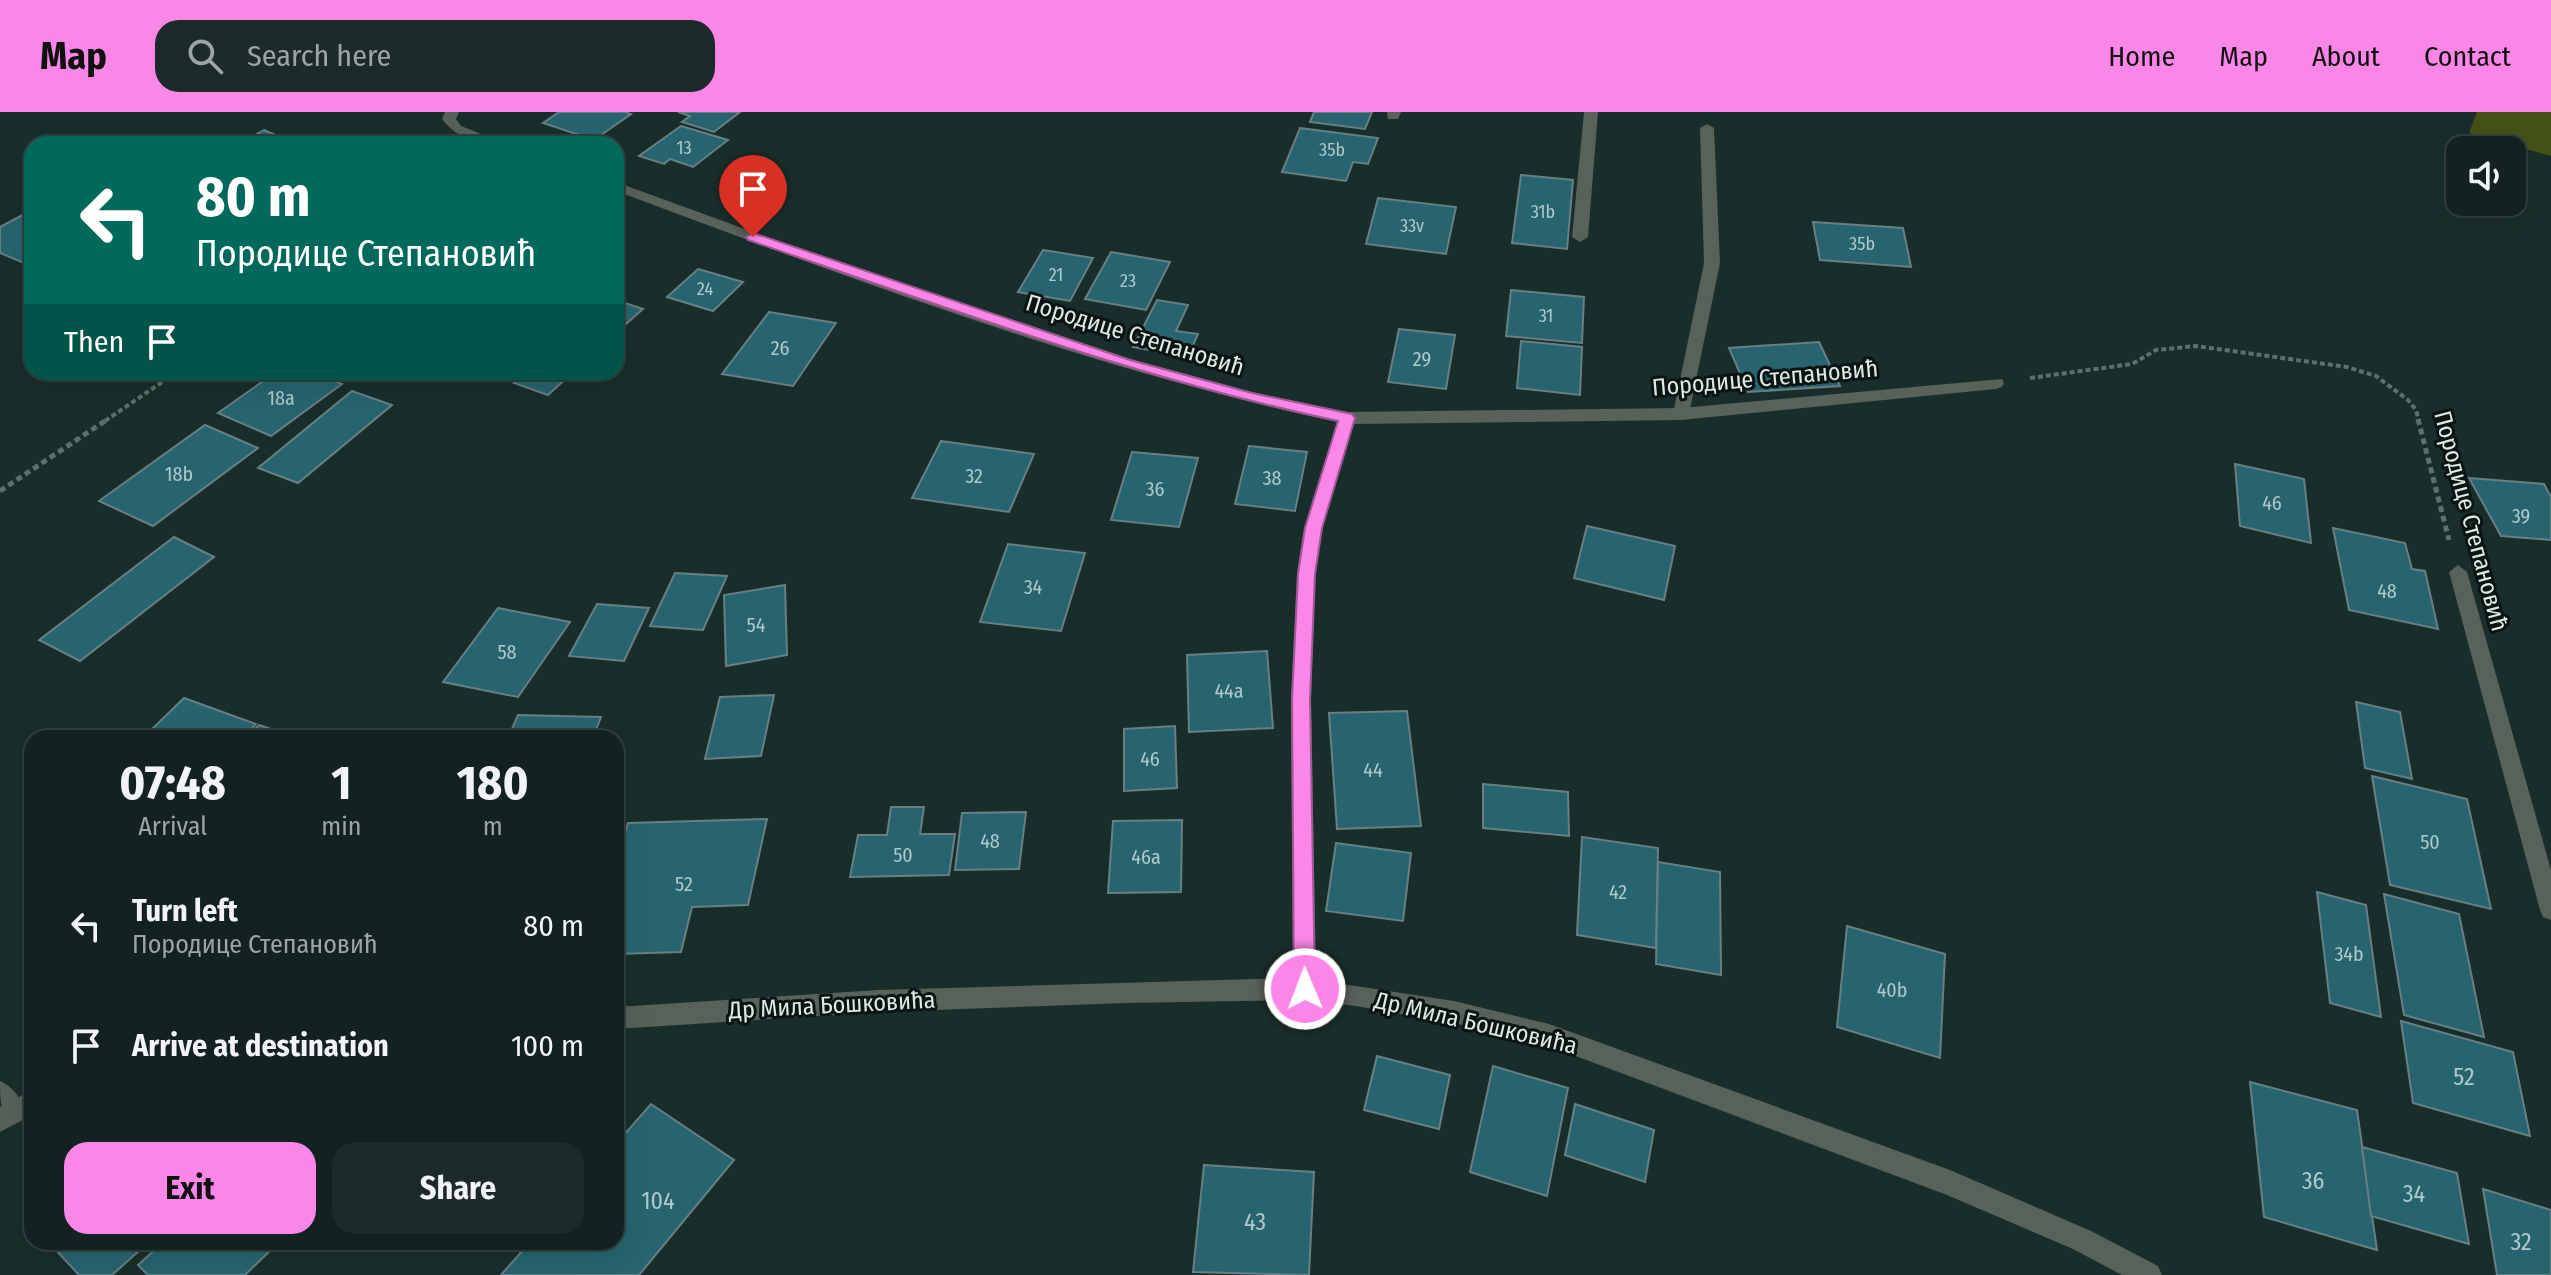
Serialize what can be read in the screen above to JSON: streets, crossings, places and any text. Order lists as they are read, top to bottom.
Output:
{
  "streets": {
    "street": ["Породице Степановић", "Др Мила Бошковића"]
  },
  "house_numbers": [
    "13",
    "35b",
    "31b",
    "33v",
    "35b",
    "21",
    "23",
    "24",
    "31",
    "26",
    "29",
    "18a",
    "18b",
    "32",
    "38",
    "36",
    "46",
    "39",
    "34",
    "48",
    "54",
    "58",
    "44a",
    "46",
    "44",
    "48",
    "50",
    "50",
    "46a",
    "52",
    "42",
    "34b",
    "40b",
    "52",
    "36",
    "34",
    "104",
    "43",
    "32"
  ],
  "page": {
    "header": "Map",
    "search": "Search here",
    "nav": [
      "Home",
      "Map",
      "About",
      "Contact"
    ],
    "turn": ["80 m", "Породице Степановић"],
    "then": "Then",
    "eta": [
      "07:48",
      "Arrival",
      "1",
      "min",
      "180",
      "m"
    ],
    "list": [
      {
        "name": "Turn left",
        "note": "Породице Степановић",
        "value": "80 m"
      },
      {
        "name": "Arrive at destination",
        "value": "100 m"
      }
    ],
    "buttons": ["Exit", "Share"]
  }
}
